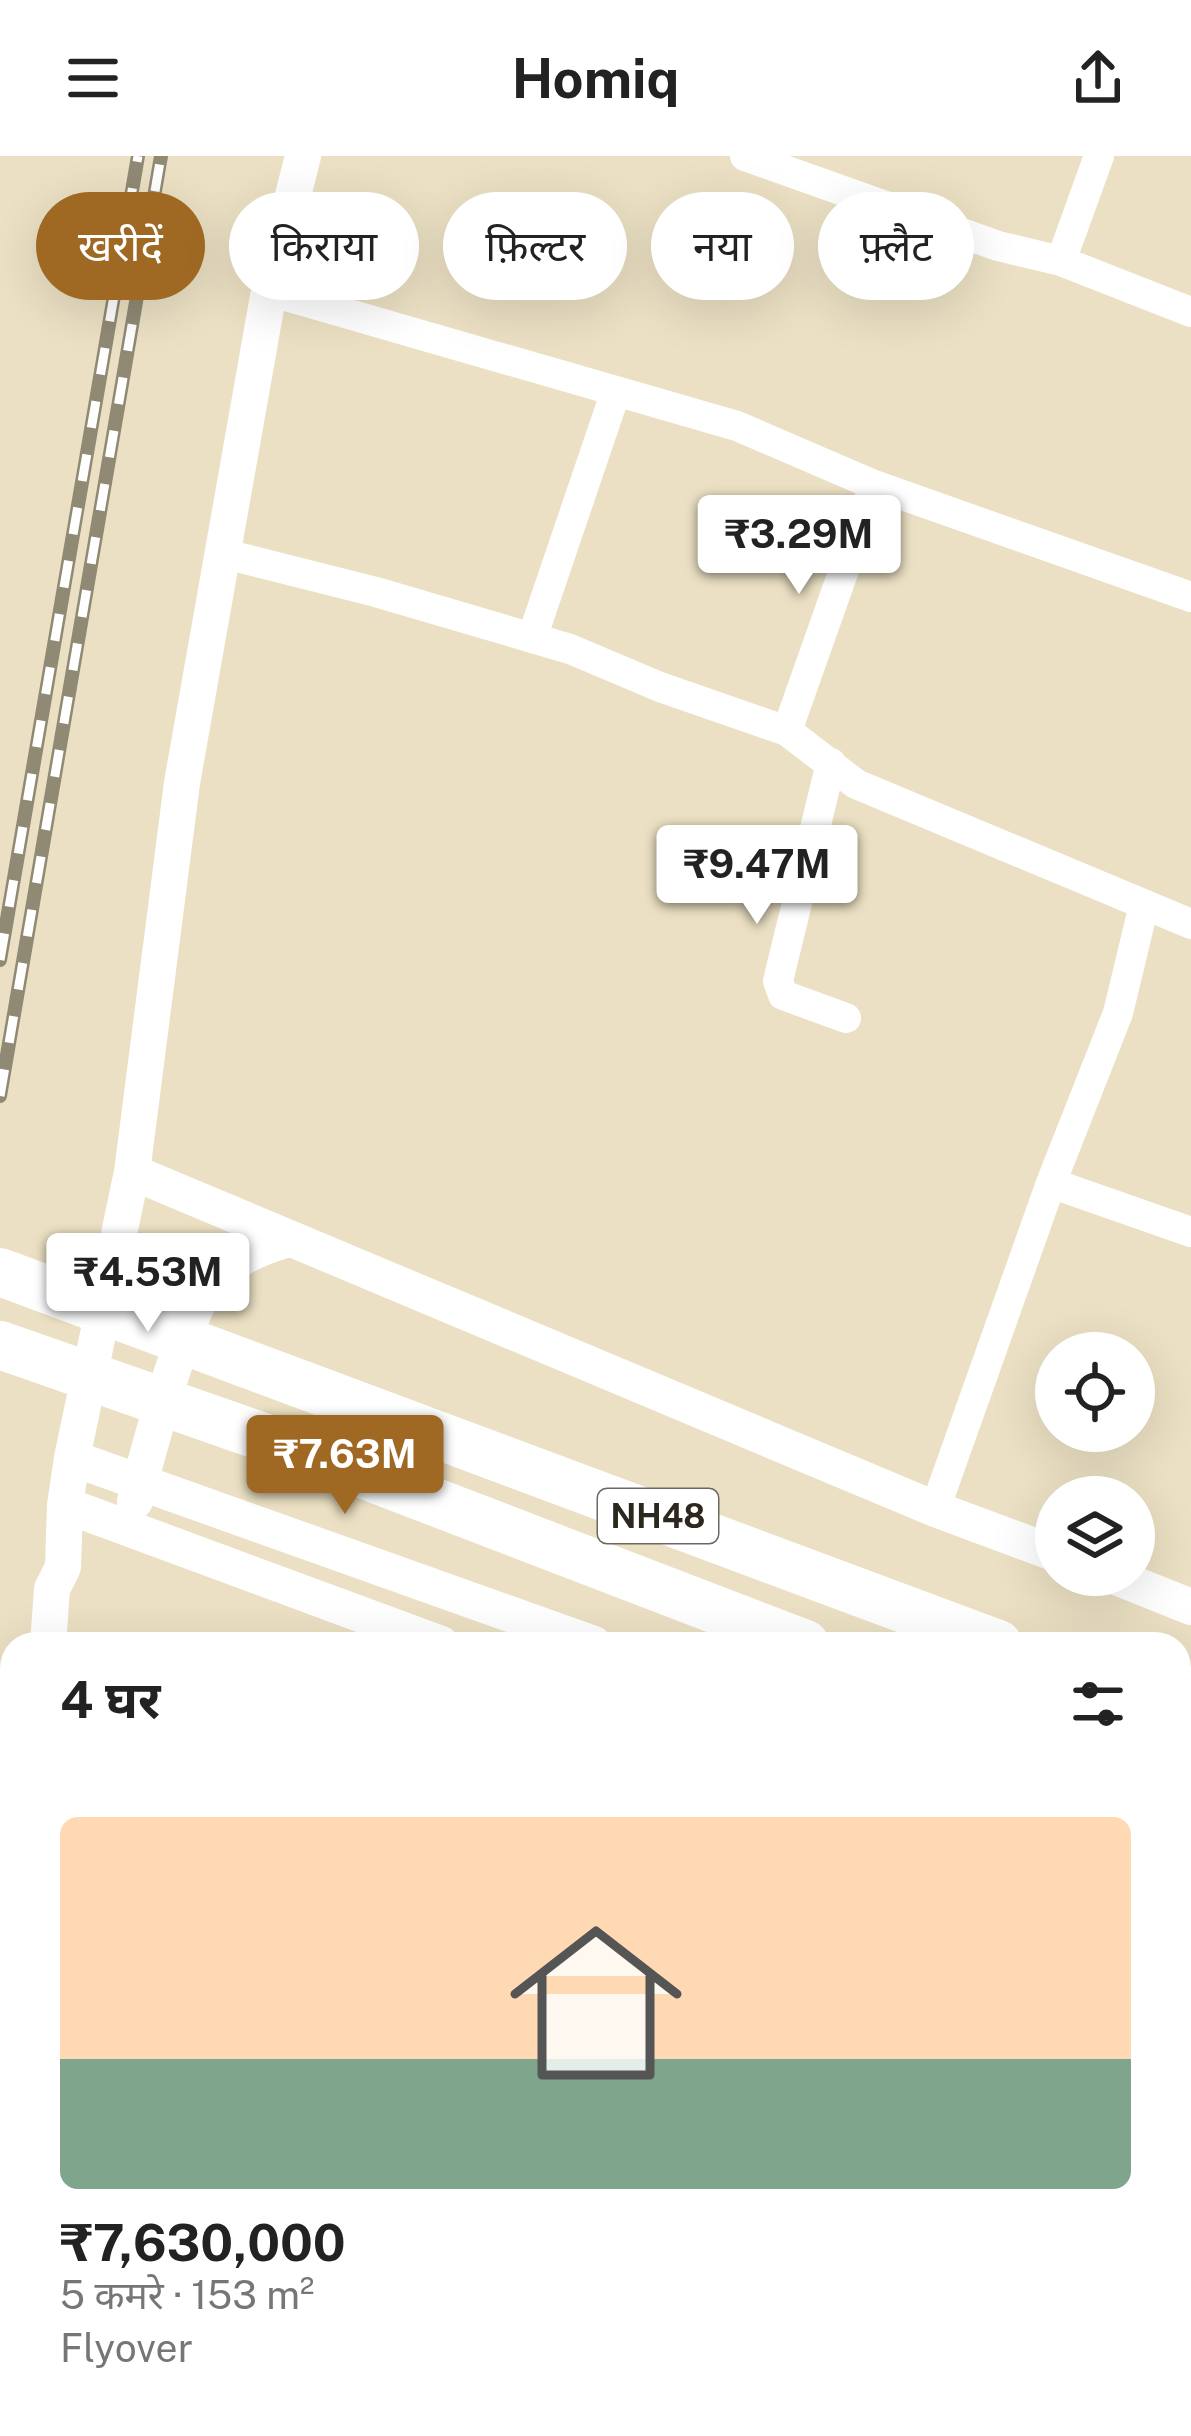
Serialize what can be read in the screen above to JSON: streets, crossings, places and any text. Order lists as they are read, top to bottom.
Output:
{
  "streets": {
    "highway": ["NH48"]
  },
  "page": {
    "header": "Homiq",
    "chip": [
      "खरीदें",
      "किराया",
      "फ़िल्टर",
      "नया",
      "फ़्लैट"
    ],
    "price": [
      "₹3.29M",
      "₹9.47M",
      "₹4.53M",
      "₹7.63M"
    ],
    "heading": "4 घर",
    "list": [
      {
        "name": "₹7,630,000",
        "note": "5 कमरे · 153 m² · Flyover"
      }
    ]
  }
}
